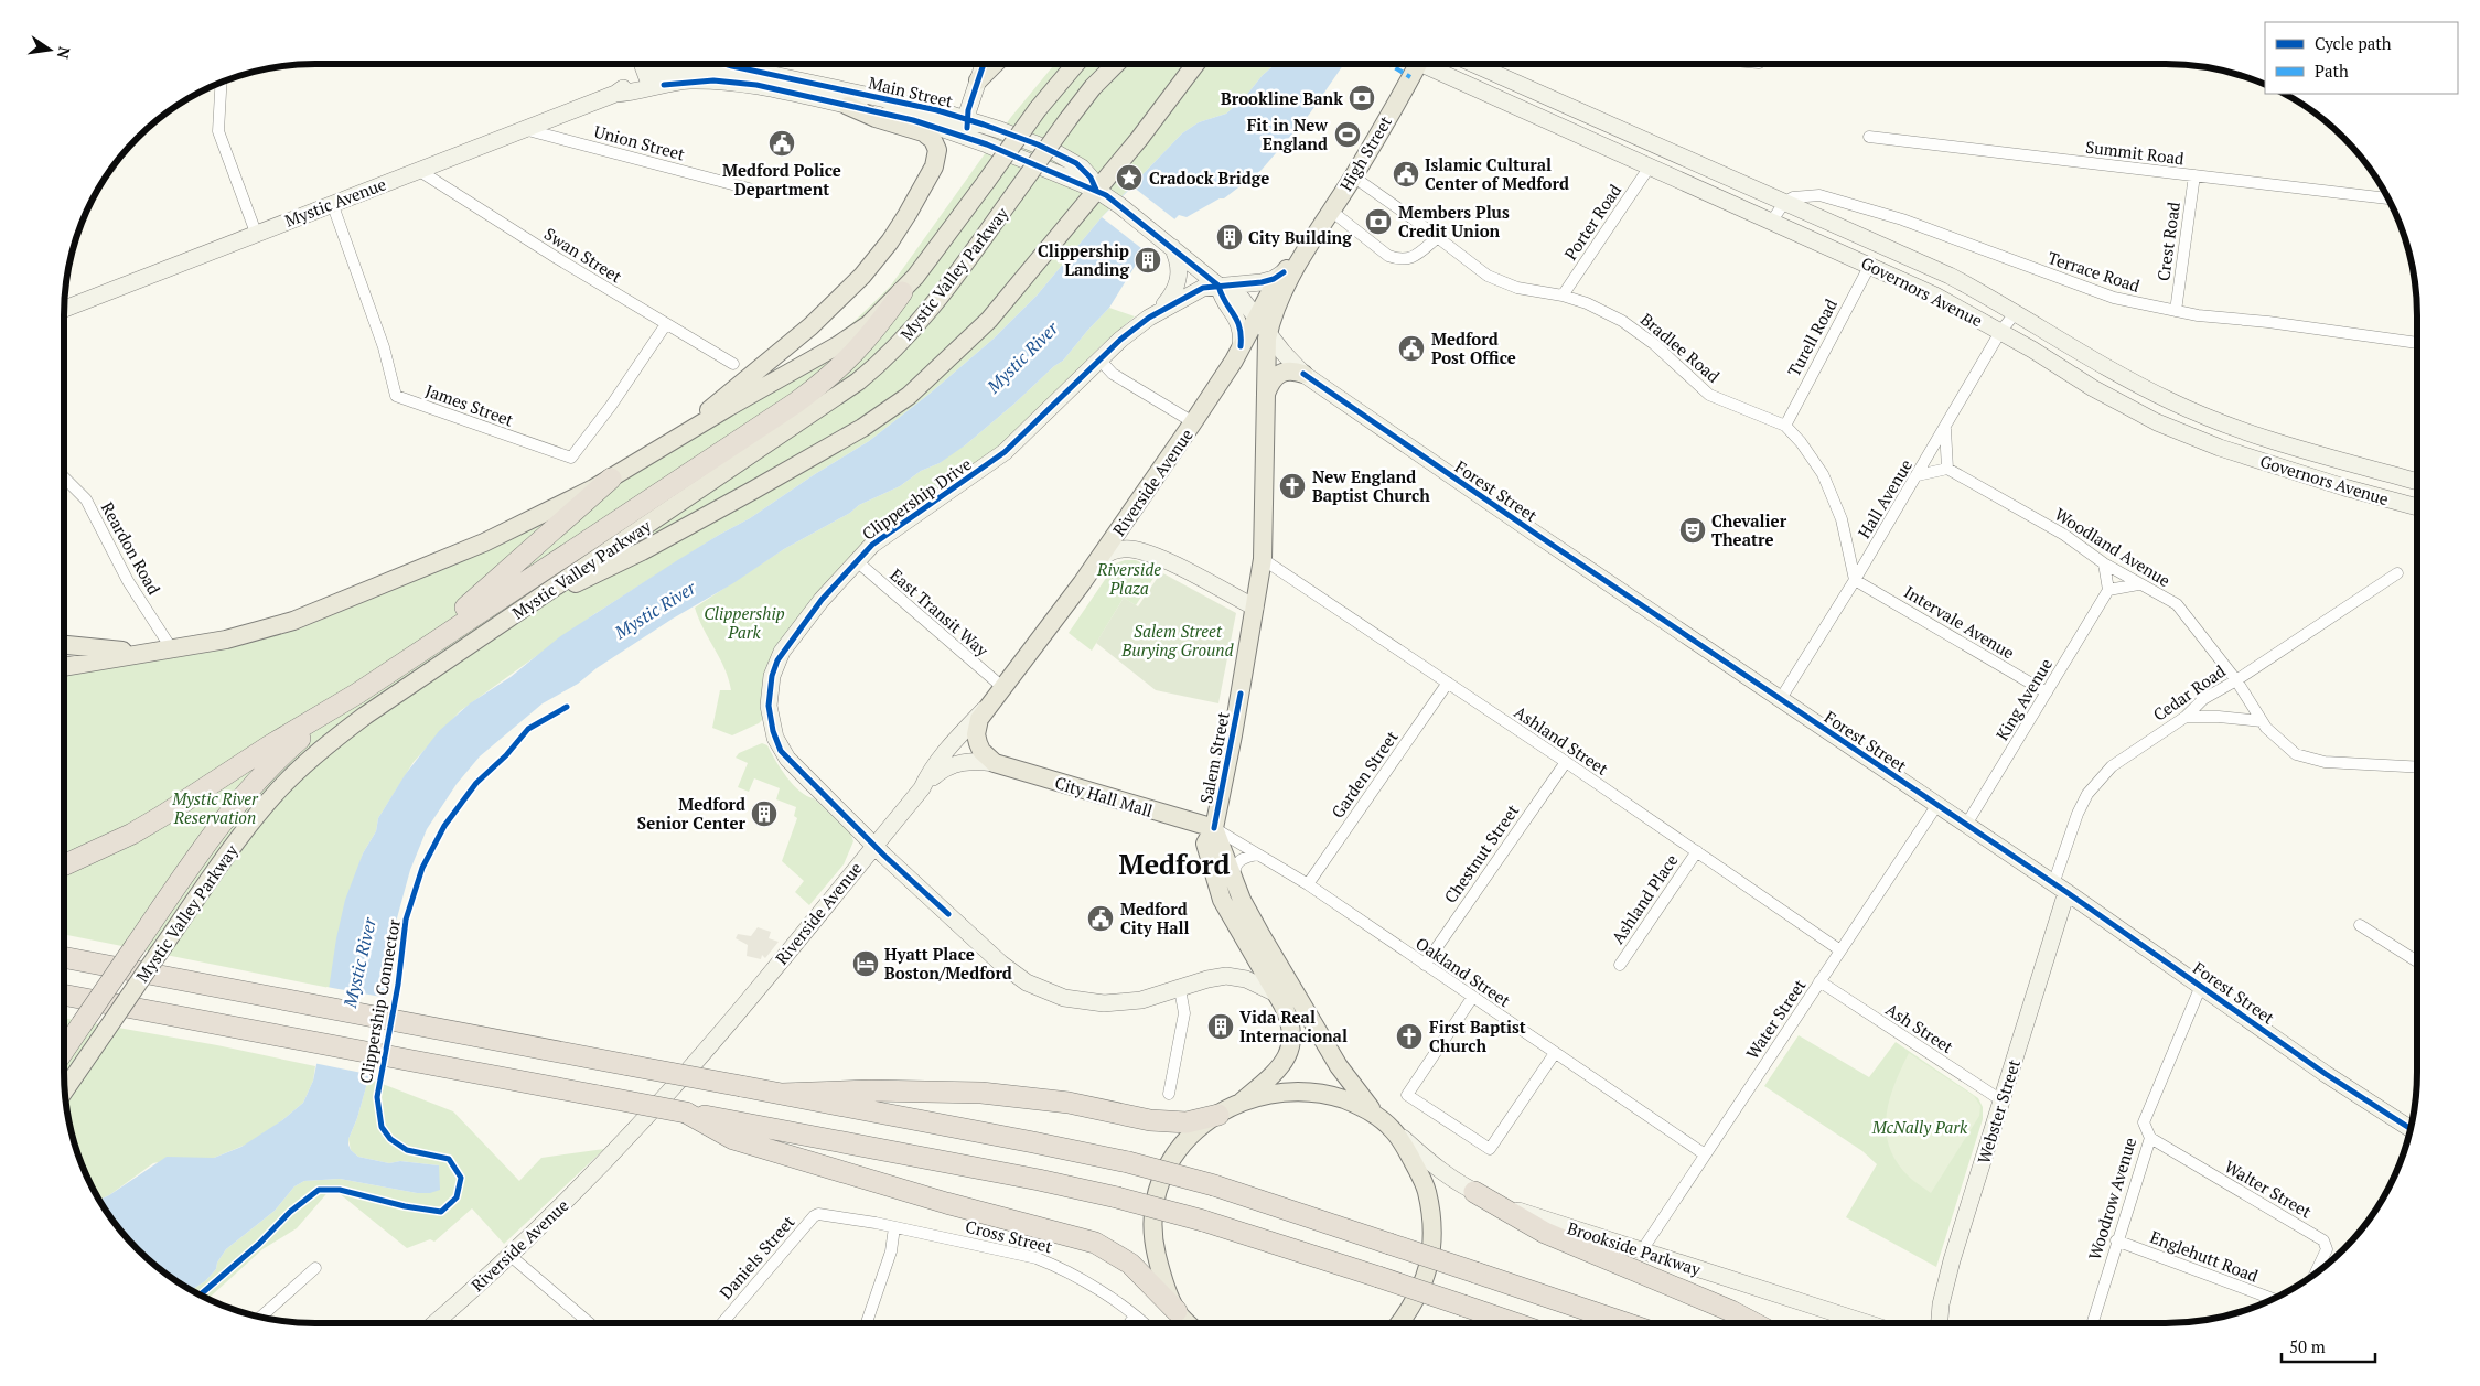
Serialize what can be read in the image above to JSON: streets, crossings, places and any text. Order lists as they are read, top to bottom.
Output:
{
  "streets": {
    "main road": [
      "High Street",
      "Mystic Valley Parkway",
      "Riverside Avenue",
      "Salem Street",
      "City Hall Mall"
    ],
    "street": [
      "Main Street",
      "Union Street",
      "Summit Road",
      "Mystic Avenue",
      "Porter Road",
      "Crest Road",
      "Swan Street",
      "Terrace Road",
      "Governors Avenue",
      "Turell Road",
      "Bradlee Road",
      "James Street",
      "Forest Street",
      "Clippership Drive",
      "Hall Avenue",
      "Woodland Avenue",
      "Reardon Road",
      "East Transit Way",
      "Intervale Avenue",
      "Cedar Road",
      "King Avenue",
      "Ashland Street",
      "Garden Street",
      "Chestnut Street",
      "Ashland Place",
      "Oakland Street",
      "Water Street",
      "Ash Street",
      "Webster Street",
      "Walter Street",
      "Woodrow Avenue",
      "Cross Street",
      "Brookside Parkway",
      "Englehutt Road",
      "Daniels Street"
    ],
    "cycle path": ["Clippership Connector"]
  },
  "crossings": [
    ["Main Street", "High Street"],
    ["Main Street", "Mystic Avenue"],
    ["Main Street", "Riverside Avenue"],
    ["Main Street", "Forest Street"],
    ["Main Street", "Clippership Drive"],
    ["Main Street", "Salem Street"],
    ["Union Street", "Mystic Avenue"],
    ["Summit Road", "Crest Road"],
    ["High Street", "Bradlee Road"],
    ["High Street", "Riverside Avenue"],
    ["High Street", "Forest Street"],
    ["High Street", "Clippership Drive"],
    ["High Street", "Salem Street"],
    ["Mystic Avenue", "Swan Street"],
    ["Mystic Avenue", "James Street"],
    ["Porter Road", "Governors Avenue"],
    ["Porter Road", "Bradlee Road"],
    ["Crest Road", "Terrace Road"],
    ["Swan Street", "James Street"],
    ["Terrace Road", "Governors Avenue"],
    ["Mystic Valley Parkway", "Reardon Road"],
    ["Governors Avenue", "Turell Road"],
    ["Governors Avenue", "Hall Avenue"],
    ["Turell Road", "Bradlee Road"],
    ["Bradlee Road", "Hall Avenue"],
    ["Bradlee Road", "Intervale Avenue"],
    ["Riverside Avenue", "Clippership Drive"],
    ["Riverside Avenue", "East Transit Way"],
    ["Riverside Avenue", "City Hall Mall"],
    ["Forest Street", "Hall Avenue"],
    ["Forest Street", "Cedar Road"],
    ["Forest Street", "King Avenue"],
    ["Forest Street", "Salem Street"],
    ["Forest Street", "Water Street"],
    ["Forest Street", "Webster Street"],
    ["Forest Street", "Woodrow Avenue"],
    ["Clippership Drive", "East Transit Way"],
    ["Clippership Drive", "Salem Street"],
    ["Hall Avenue", "Intervale Avenue"],
    ["Woodland Avenue", "Cedar Road"],
    ["Intervale Avenue", "King Avenue"],
    ["Cedar Road", "Webster Street"],
    ["Ashland Street", "Salem Street"],
    ["Ashland Street", "Garden Street"],
    ["Ashland Street", "Chestnut Street"],
    ["Ashland Street", "Ashland Place"],
    ["Ashland Street", "Water Street"],
    ["Salem Street", "City Hall Mall"],
    ["Salem Street", "Oakland Street"],
    ["Garden Street", "Oakland Street"],
    ["City Hall Mall", "Oakland Street"],
    ["Chestnut Street", "Oakland Street"],
    ["Oakland Street", "Water Street"],
    ["Water Street", "Ash Street"],
    ["Water Street", "Brookside Parkway"],
    ["Ash Street", "Webster Street"],
    ["Walter Street", "Woodrow Avenue"],
    ["Woodrow Avenue", "Englehutt Road"],
    ["Cross Street", "Daniels Street"]
  ],
  "districts": ["Medford"],
  "water": ["Mystic River"],
  "parks": [
    "Riverside Plaza",
    "Clippership Park",
    "Salem Street Burying Ground",
    "Mystic River Reservation",
    "McNally Park"
  ],
  "places": {
    "bank": ["Brookline Bank", "Members Plus Credit Union"],
    "sports": ["Fit in New England"],
    "public building": [
      "Medford Police Department",
      "Islamic Cultural Center of Medford",
      "Medford Post Office",
      "Medford City Hall"
    ],
    "place": ["Cradock Bridge"],
    "building": [
      "City Building",
      "Clippership Landing",
      "Medford Senior Center",
      "Vida Real Internacional"
    ],
    "church": ["New England Baptist Church", "First Baptist Church"],
    "theatre": ["Chevalier Theatre"],
    "hotel": ["Hyatt Place Boston/Medford"]
  },
  "legend": ["Cycle path", "Path"],
  "scale_bar": "50 m",
  "north": "right"
}
